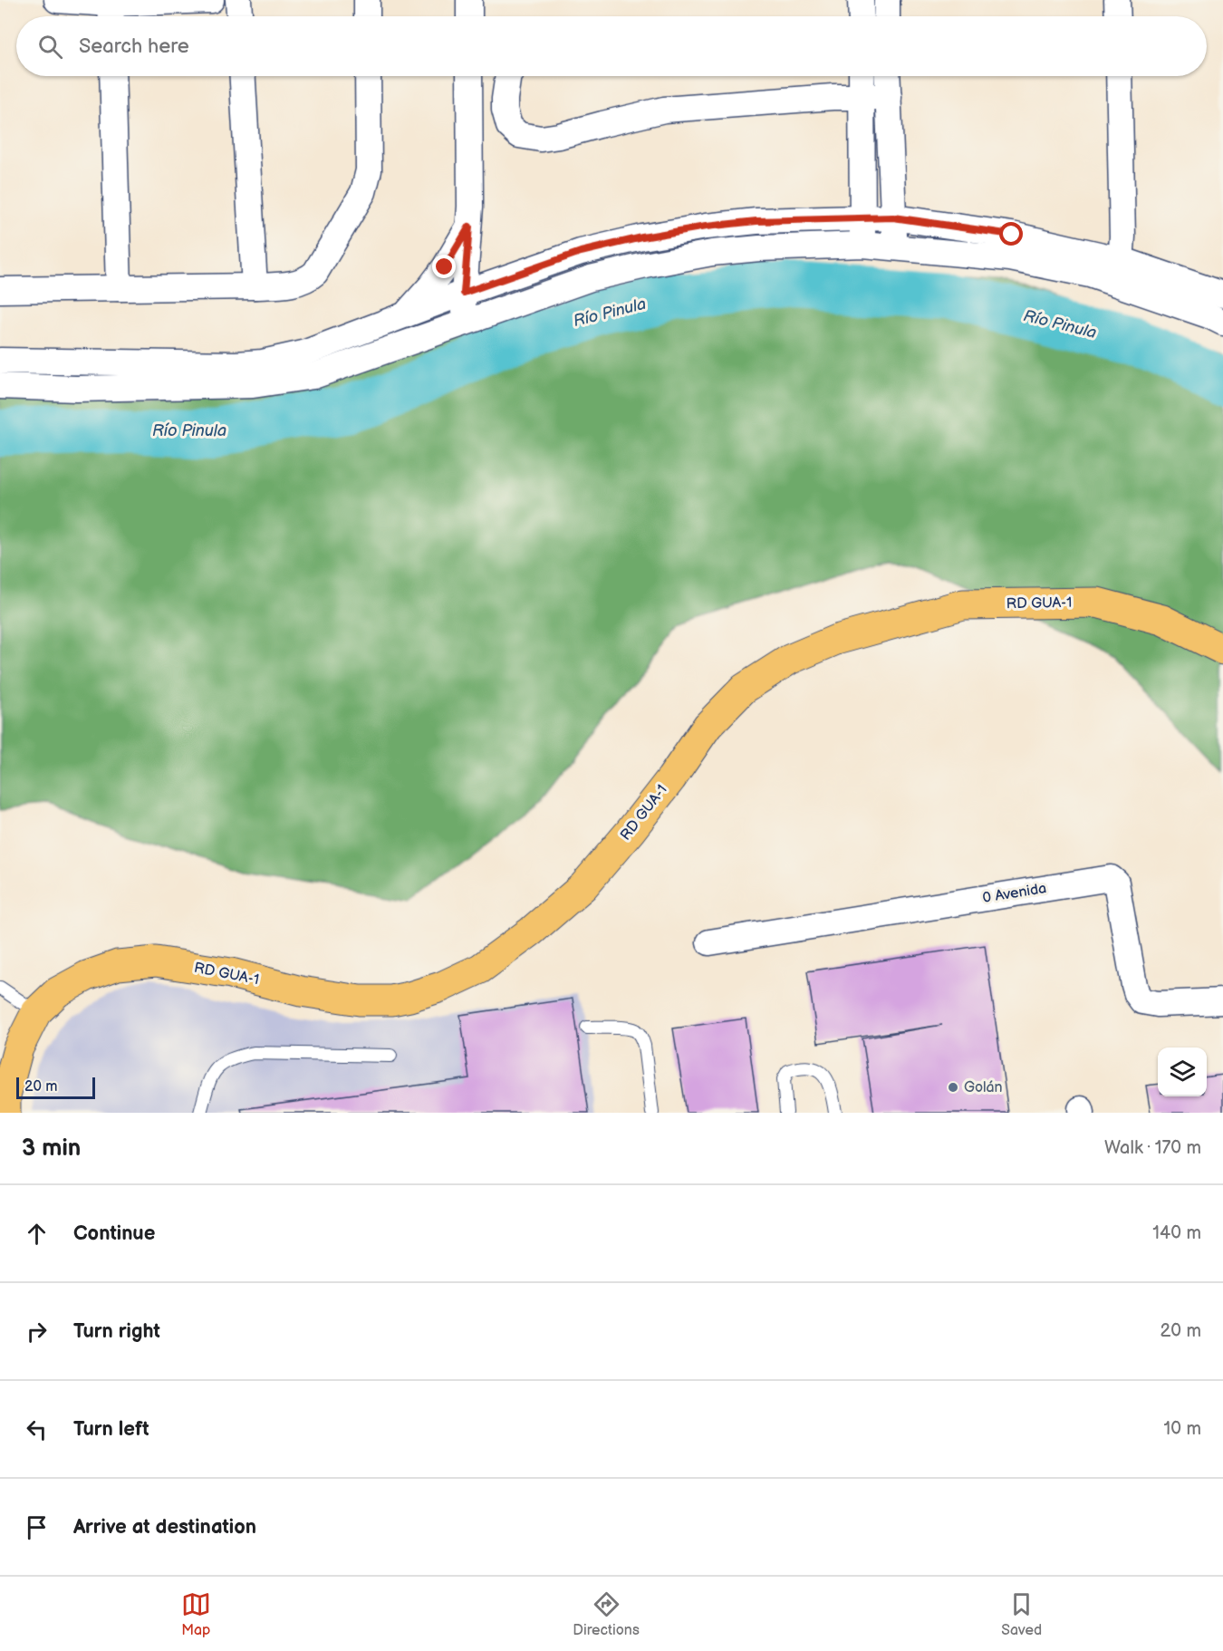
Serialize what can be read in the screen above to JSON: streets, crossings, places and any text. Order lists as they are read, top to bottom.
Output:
{
  "streets": {
    "main road": ["RD GUA-1"],
    "street": ["0 Avenida"]
  },
  "water": ["Río Pinula"],
  "places": ["Golán"],
  "scale_bar": "20 m",
  "page": {
    "search": "Search here",
    "scale": "20 m",
    "heading": ["3 min", "Walk · 170 m"],
    "list": [
      ["Continue", "140 m"],
      ["Turn right", "20 m"],
      ["Turn left", "10 m"],
      "Arrive at destination"
    ],
    "nav": ["Map", "Directions", "Saved"]
  }
}
